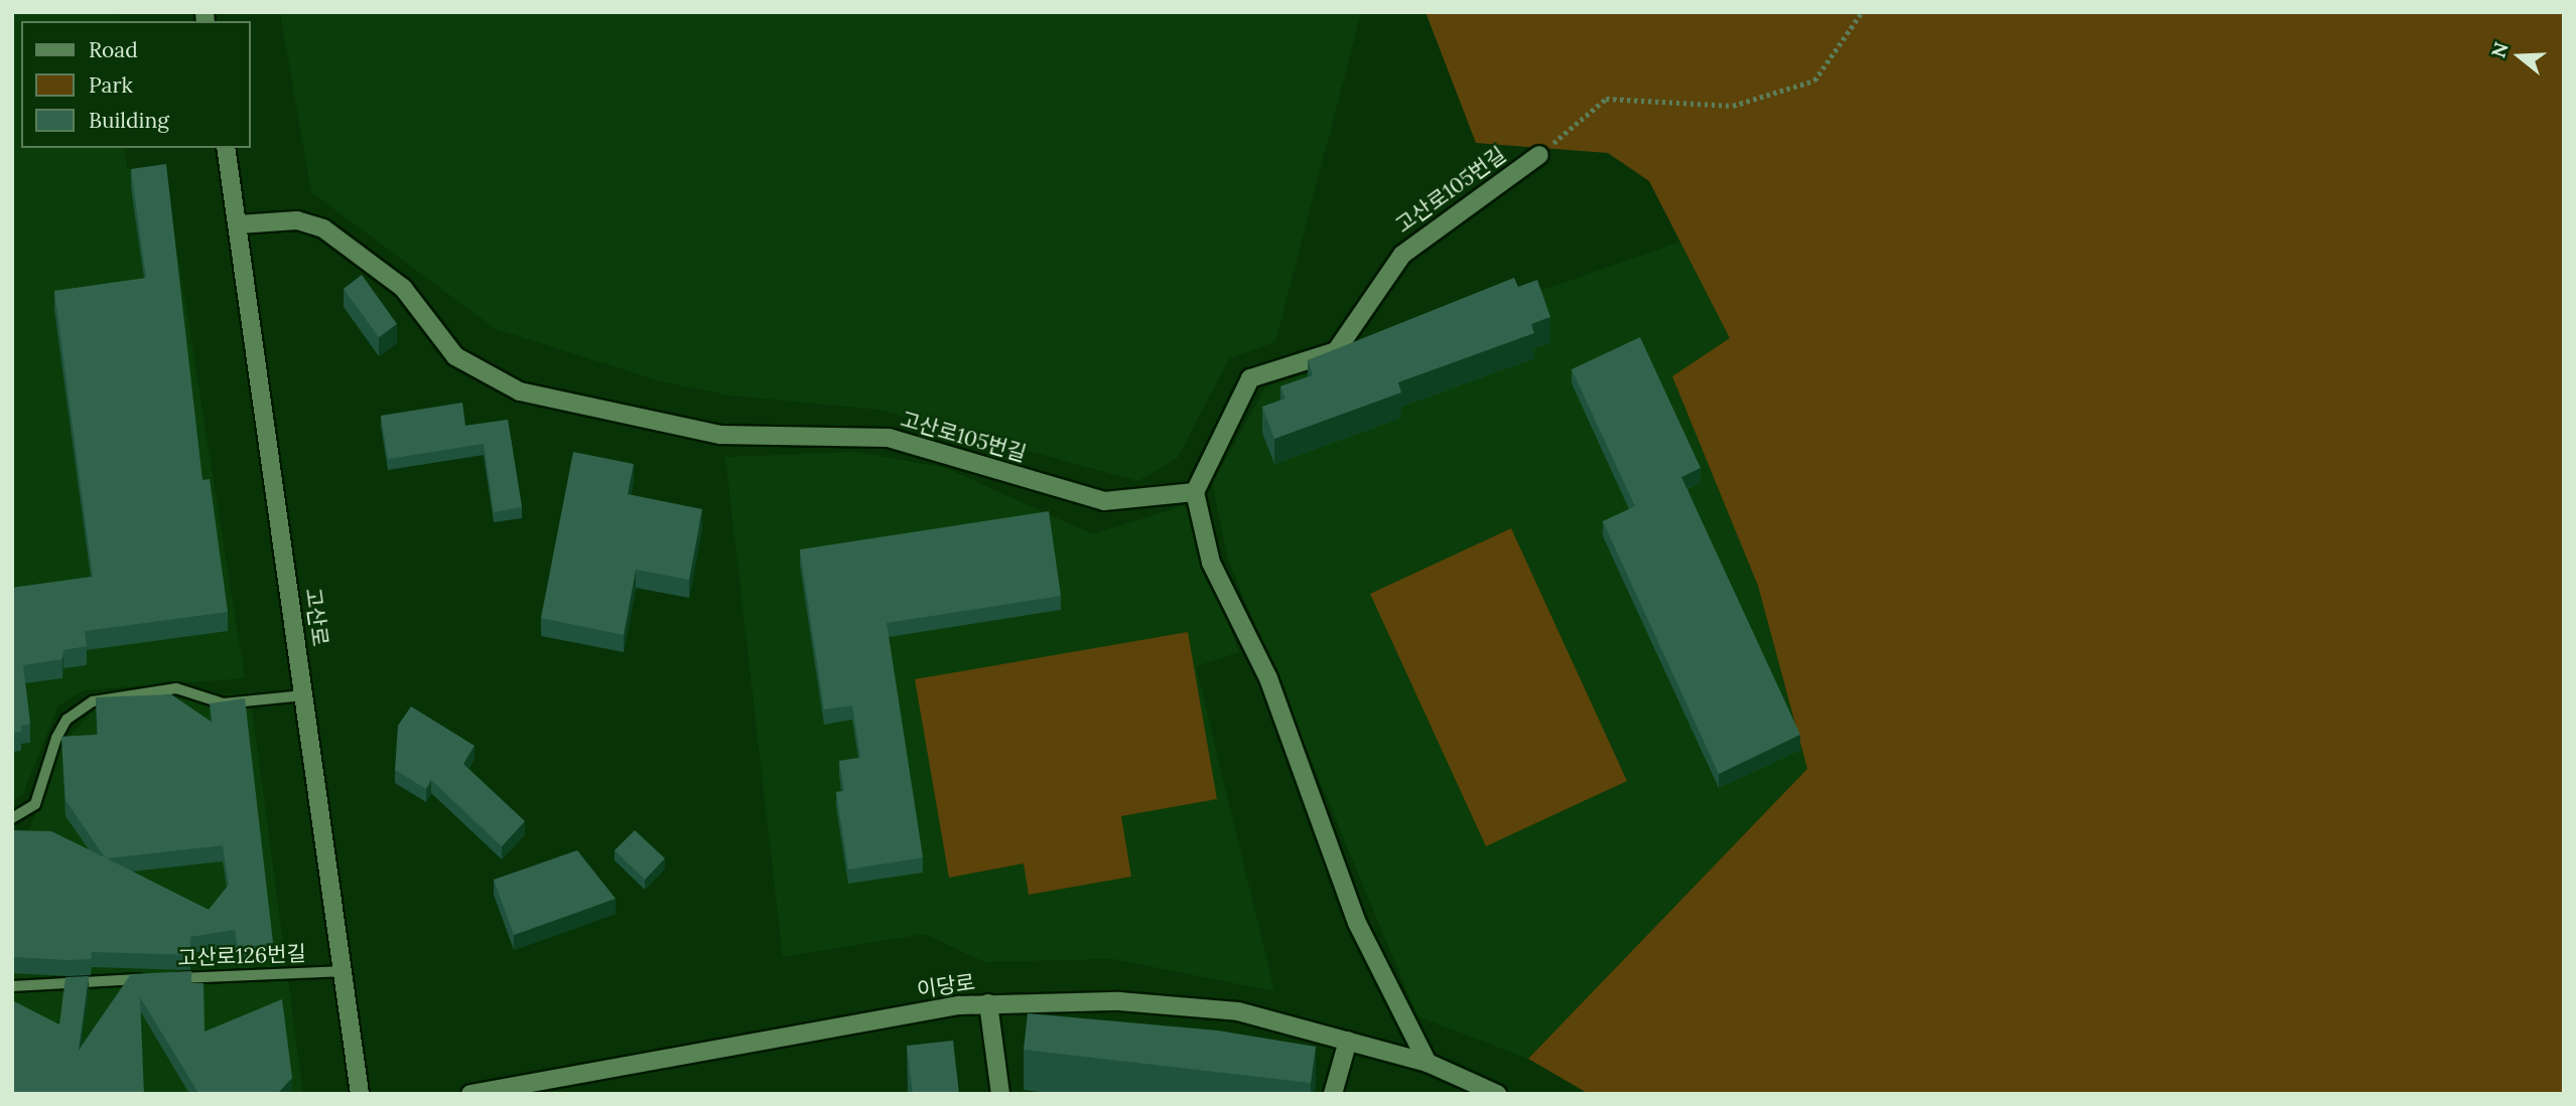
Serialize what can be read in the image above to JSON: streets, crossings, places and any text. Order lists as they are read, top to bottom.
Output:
{
  "streets": {
    "street": ["고산로105번길", "고산로", "이당로"],
    "lane": ["고산로126번길"]
  },
  "crossings": [
    ["고산로105번길", "고산로"],
    ["고산로", "고산로126번길"]
  ],
  "legend": ["Road", "Park", "Building"],
  "north": "left"
}
